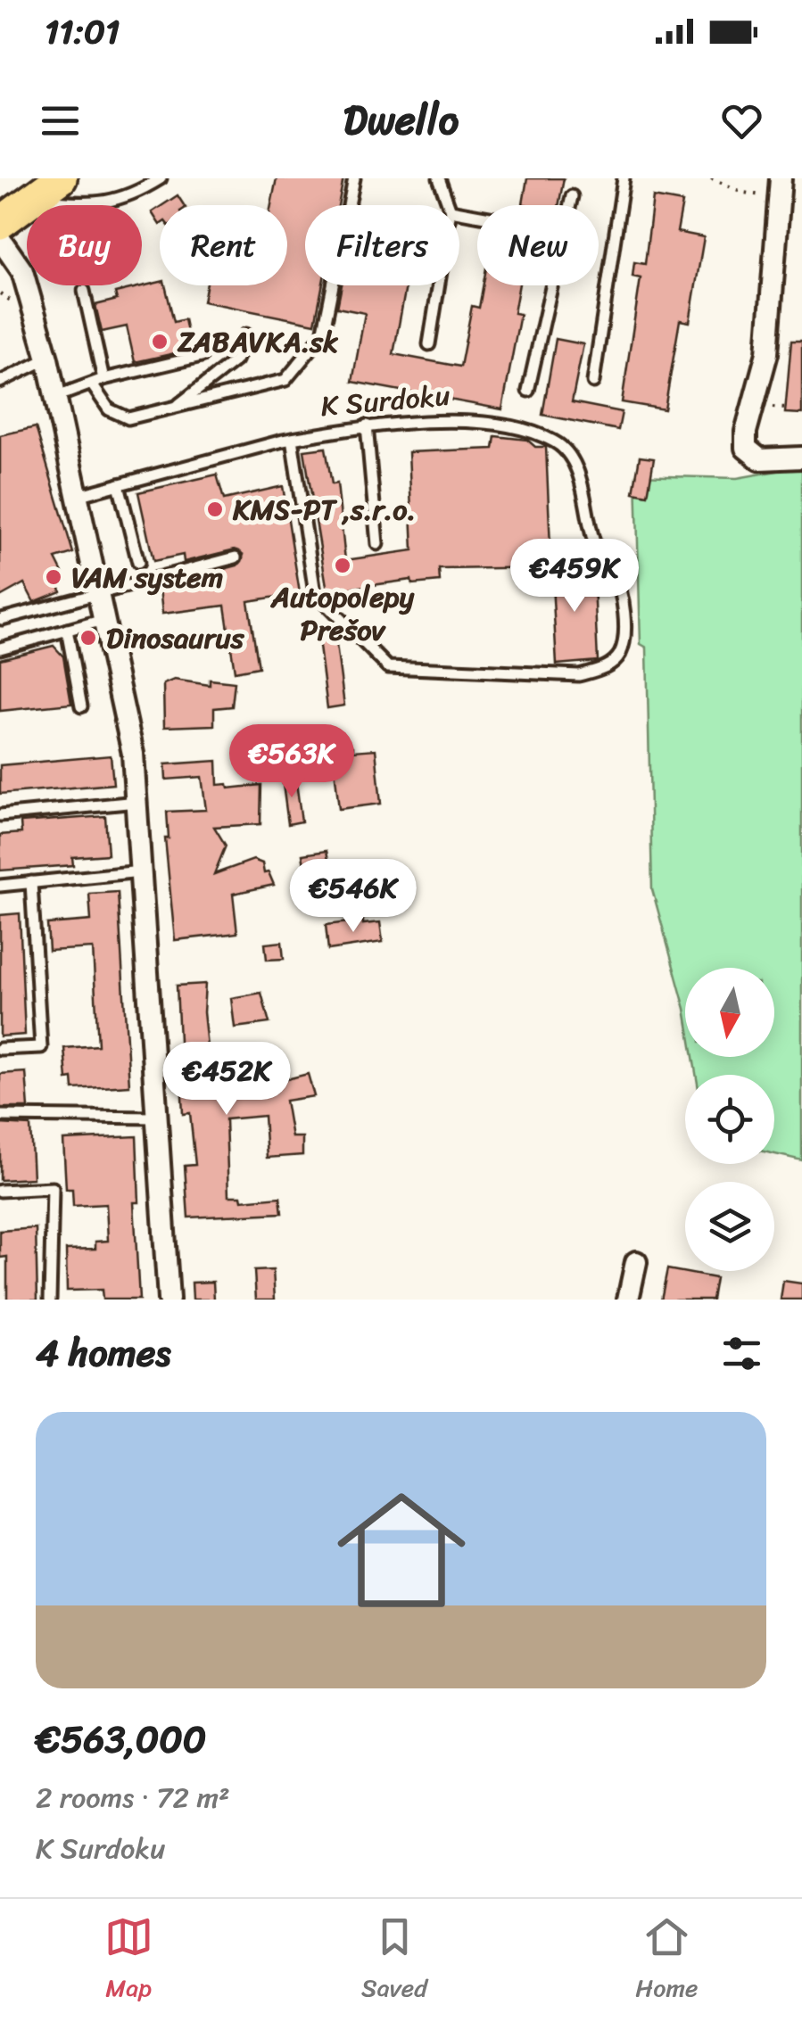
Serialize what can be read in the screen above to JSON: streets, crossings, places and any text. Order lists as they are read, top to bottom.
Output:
{
  "streets": {
    "lane": ["K Surdoku"]
  },
  "places": [
    "ZABAVKA.sk",
    "KMS-PT ,s.r.o.",
    "Autopolepy Prešov",
    "VAM system",
    "Dinosaurus"
  ],
  "north": "bottom",
  "page": {
    "status": "11:01",
    "header": "Dwello",
    "chip": [
      "Buy",
      "Rent",
      "Filters",
      "New"
    ],
    "price": [
      "€459K",
      "€563K",
      "€546K",
      "€452K"
    ],
    "heading": "4 homes",
    "list": [
      {
        "name": "€563,000",
        "note": "2 rooms · 72 m² · K Surdoku"
      }
    ],
    "tabs": ["Map", "Saved", "Home"]
  }
}
